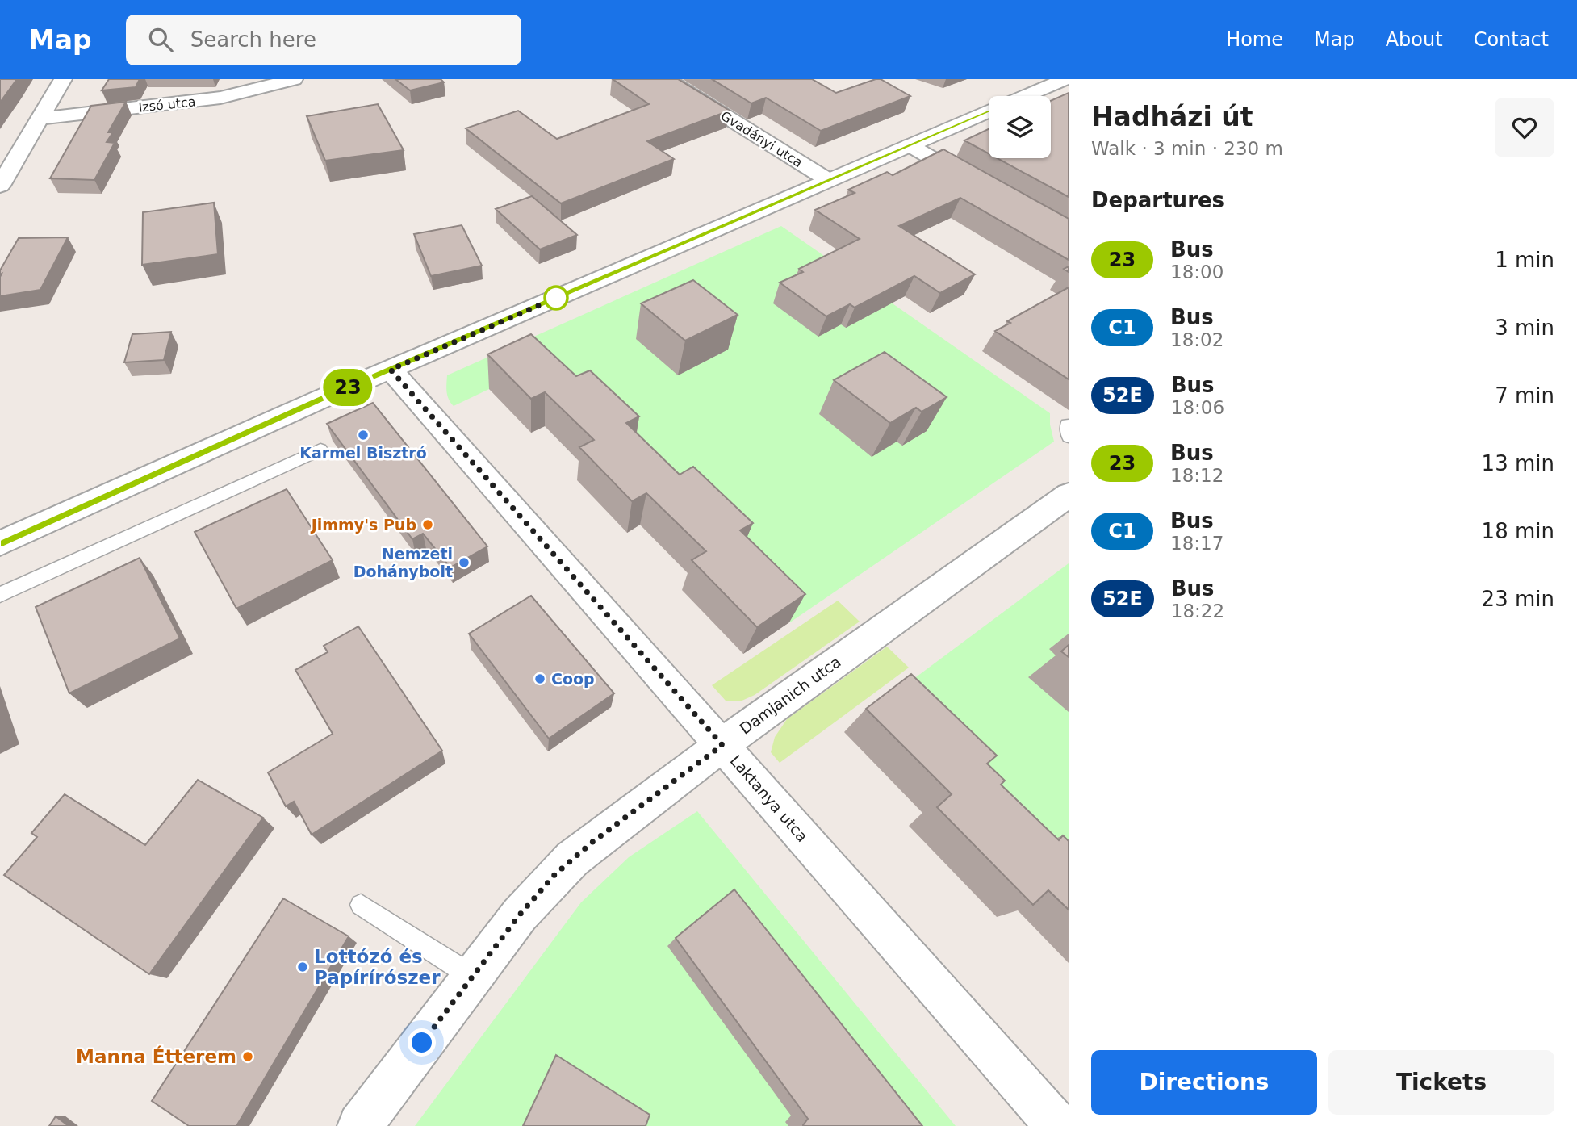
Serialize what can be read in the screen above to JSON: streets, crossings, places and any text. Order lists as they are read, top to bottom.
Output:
{
  "streets": {
    "street": [
      "Izsó utca",
      "Gvadányi utca",
      "Damjanich utca",
      "Laktanya utca"
    ]
  },
  "crossings": [
    ["Damjanich utca", "Laktanya utca"]
  ],
  "places": [
    "Karmel Bisztró",
    "Jimmy's Pub",
    "Nemzeti Dohánybolt",
    "Coop",
    "Lottózó és Papírírószer",
    "Manna Étterem"
  ],
  "lines": ["bus line 23"],
  "page": {
    "header": "Map",
    "search": "Search here",
    "nav": [
      "Home",
      "Map",
      "About",
      "Contact"
    ],
    "on_map": "23",
    "heading": [
      ["Hadházi út", "Walk · 3 min · 230 m"],
      "Departures"
    ],
    "list": [
      {
        "mark": "23",
        "name": "Bus",
        "note": "18:00",
        "value": "1 min"
      },
      {
        "mark": "C1",
        "name": "Bus",
        "note": "18:02",
        "value": "3 min"
      },
      {
        "mark": "52E",
        "name": "Bus",
        "note": "18:06",
        "value": "7 min"
      },
      {
        "mark": "23",
        "name": "Bus",
        "note": "18:12",
        "value": "13 min"
      },
      {
        "mark": "C1",
        "name": "Bus",
        "note": "18:17",
        "value": "18 min"
      },
      {
        "mark": "52E",
        "name": "Bus",
        "note": "18:22",
        "value": "23 min"
      }
    ],
    "buttons": ["Directions", "Tickets"]
  }
}
